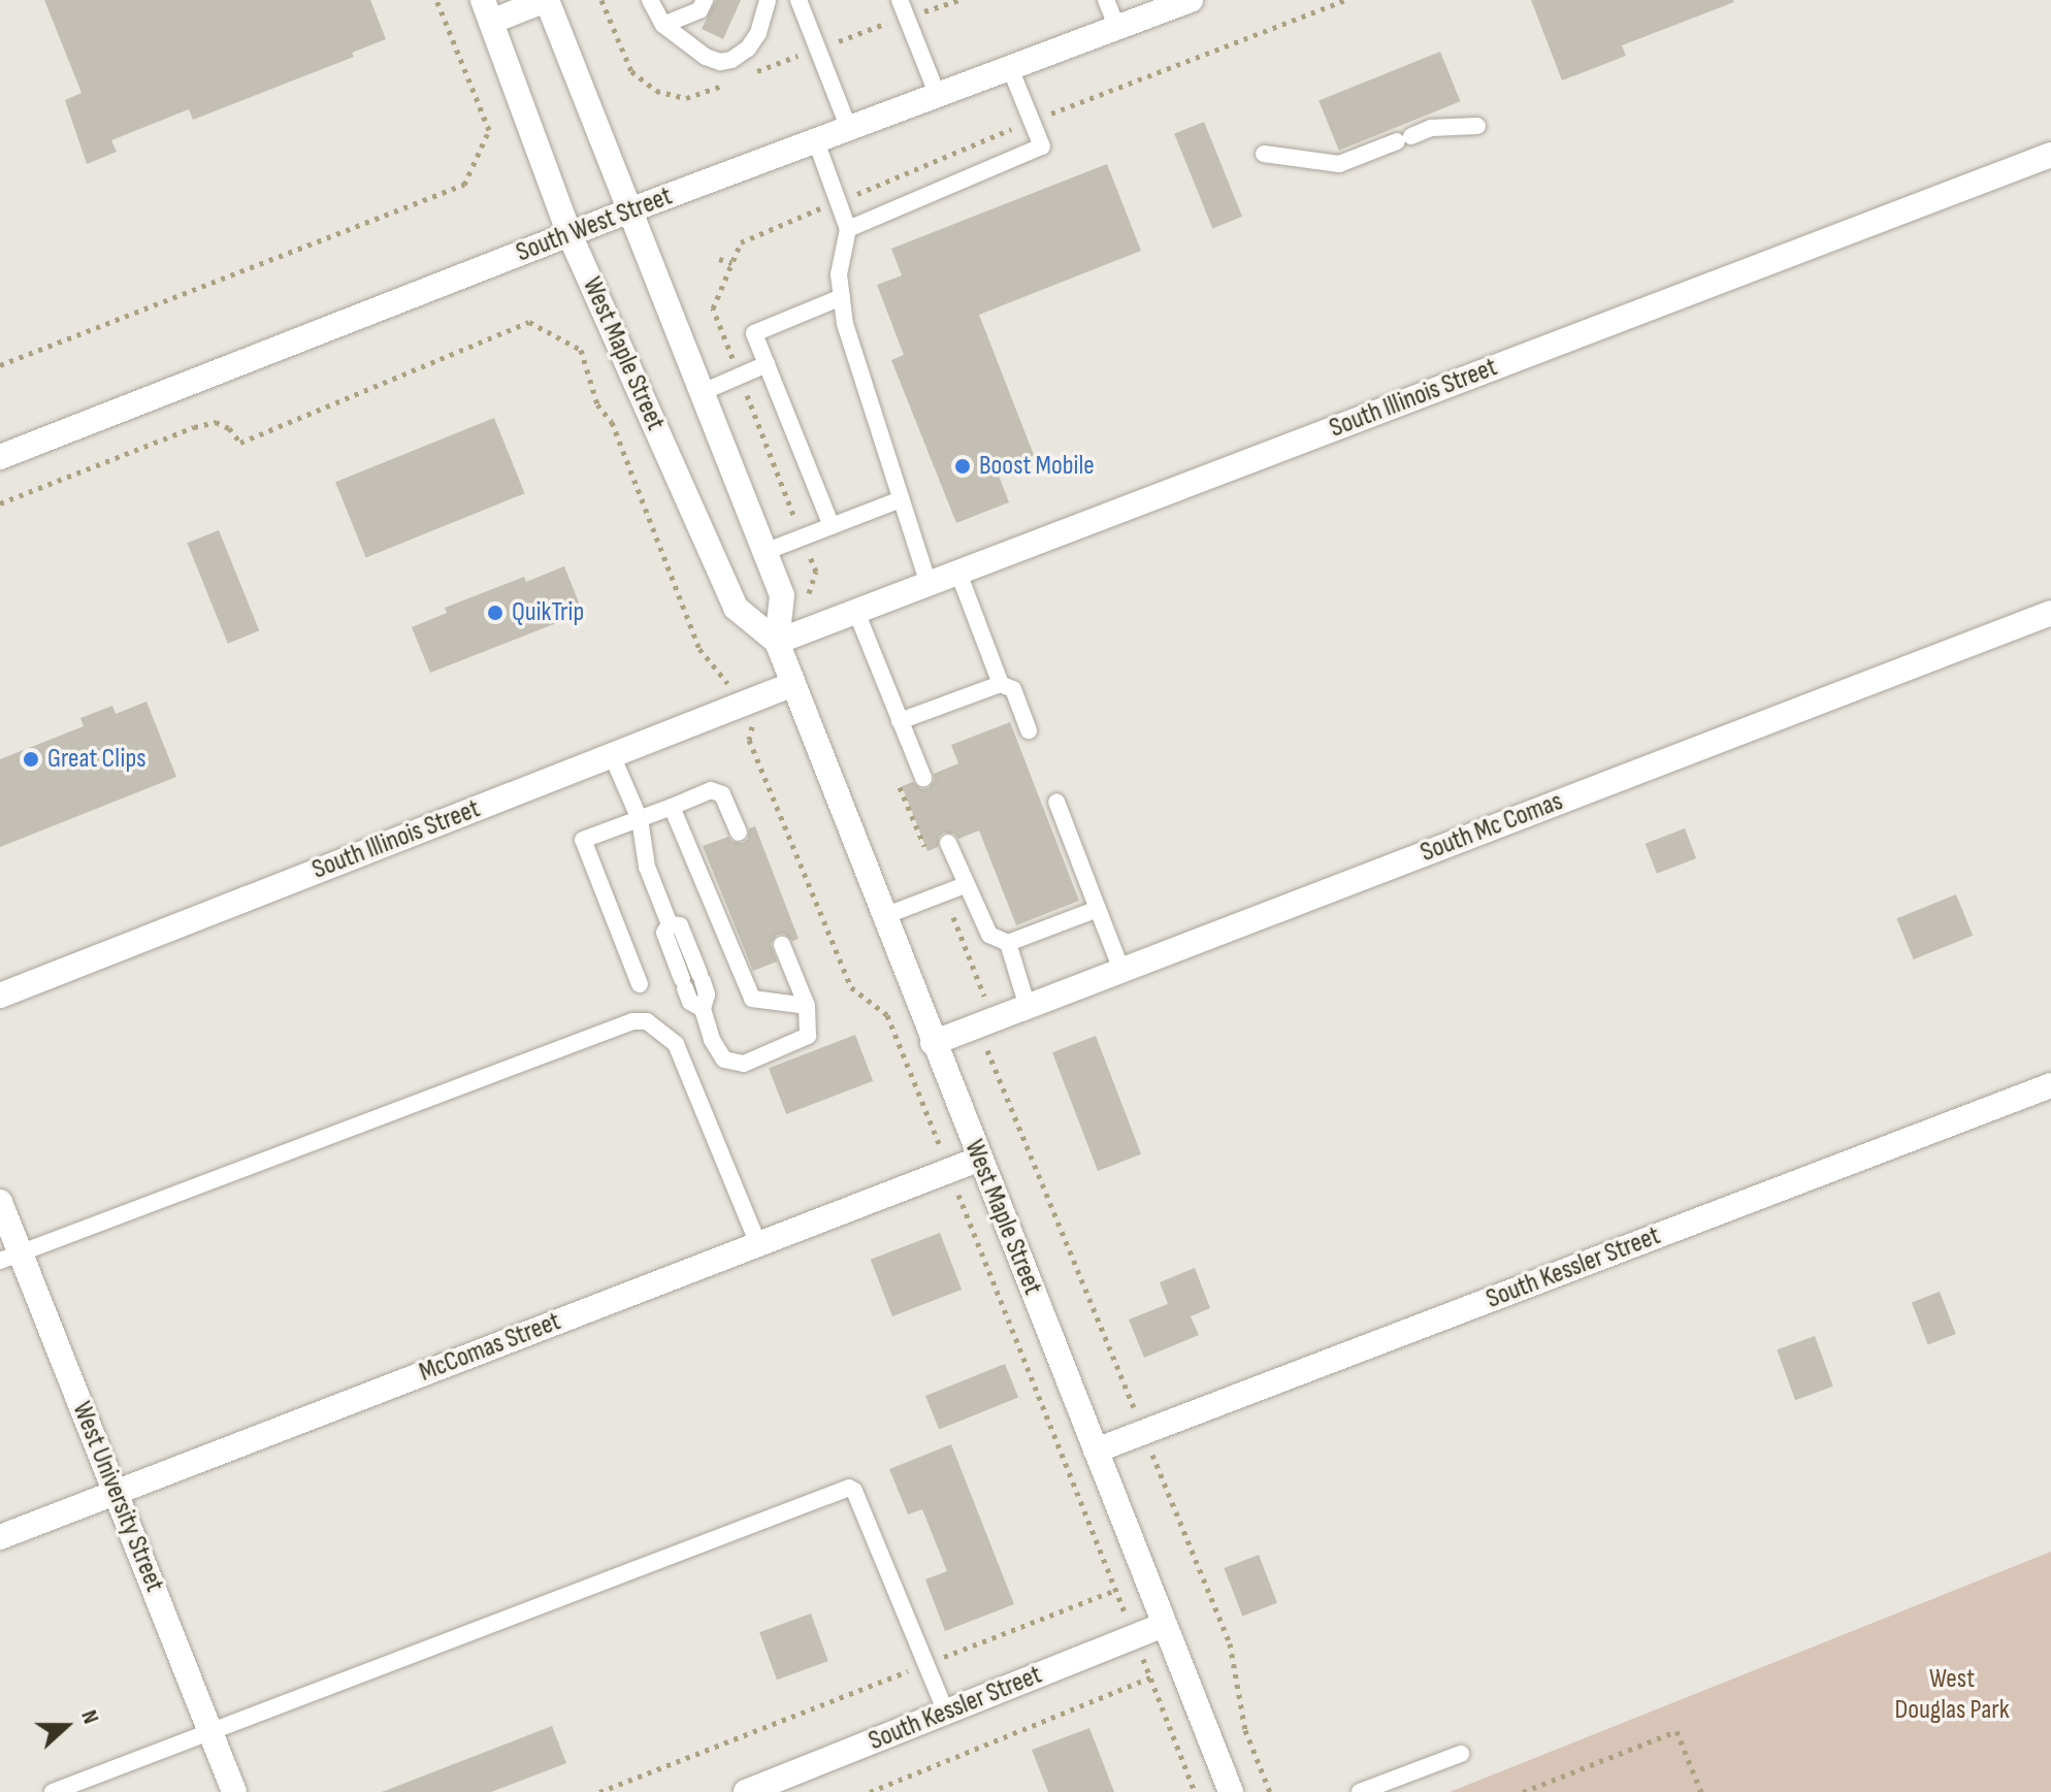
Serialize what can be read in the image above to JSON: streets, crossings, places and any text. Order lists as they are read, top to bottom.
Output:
{
  "streets": {
    "street": [
      "South West Street",
      "West Maple Street",
      "South Illinois Street",
      "South Mc Comas",
      "South Kessler Street",
      "McComas Street",
      "West University Street"
    ]
  },
  "crossings": [
    ["South West Street", "West Maple Street"],
    ["West Maple Street", "South Illinois Street"],
    ["West Maple Street", "South Mc Comas"],
    ["West Maple Street", "South Kessler Street"],
    ["West Maple Street", "McComas Street"],
    ["McComas Street", "West University Street"]
  ],
  "parks": ["West Douglas Park"],
  "places": ["Boost Mobile", "QuikTrip", "Great Clips"],
  "north": "right"
}
